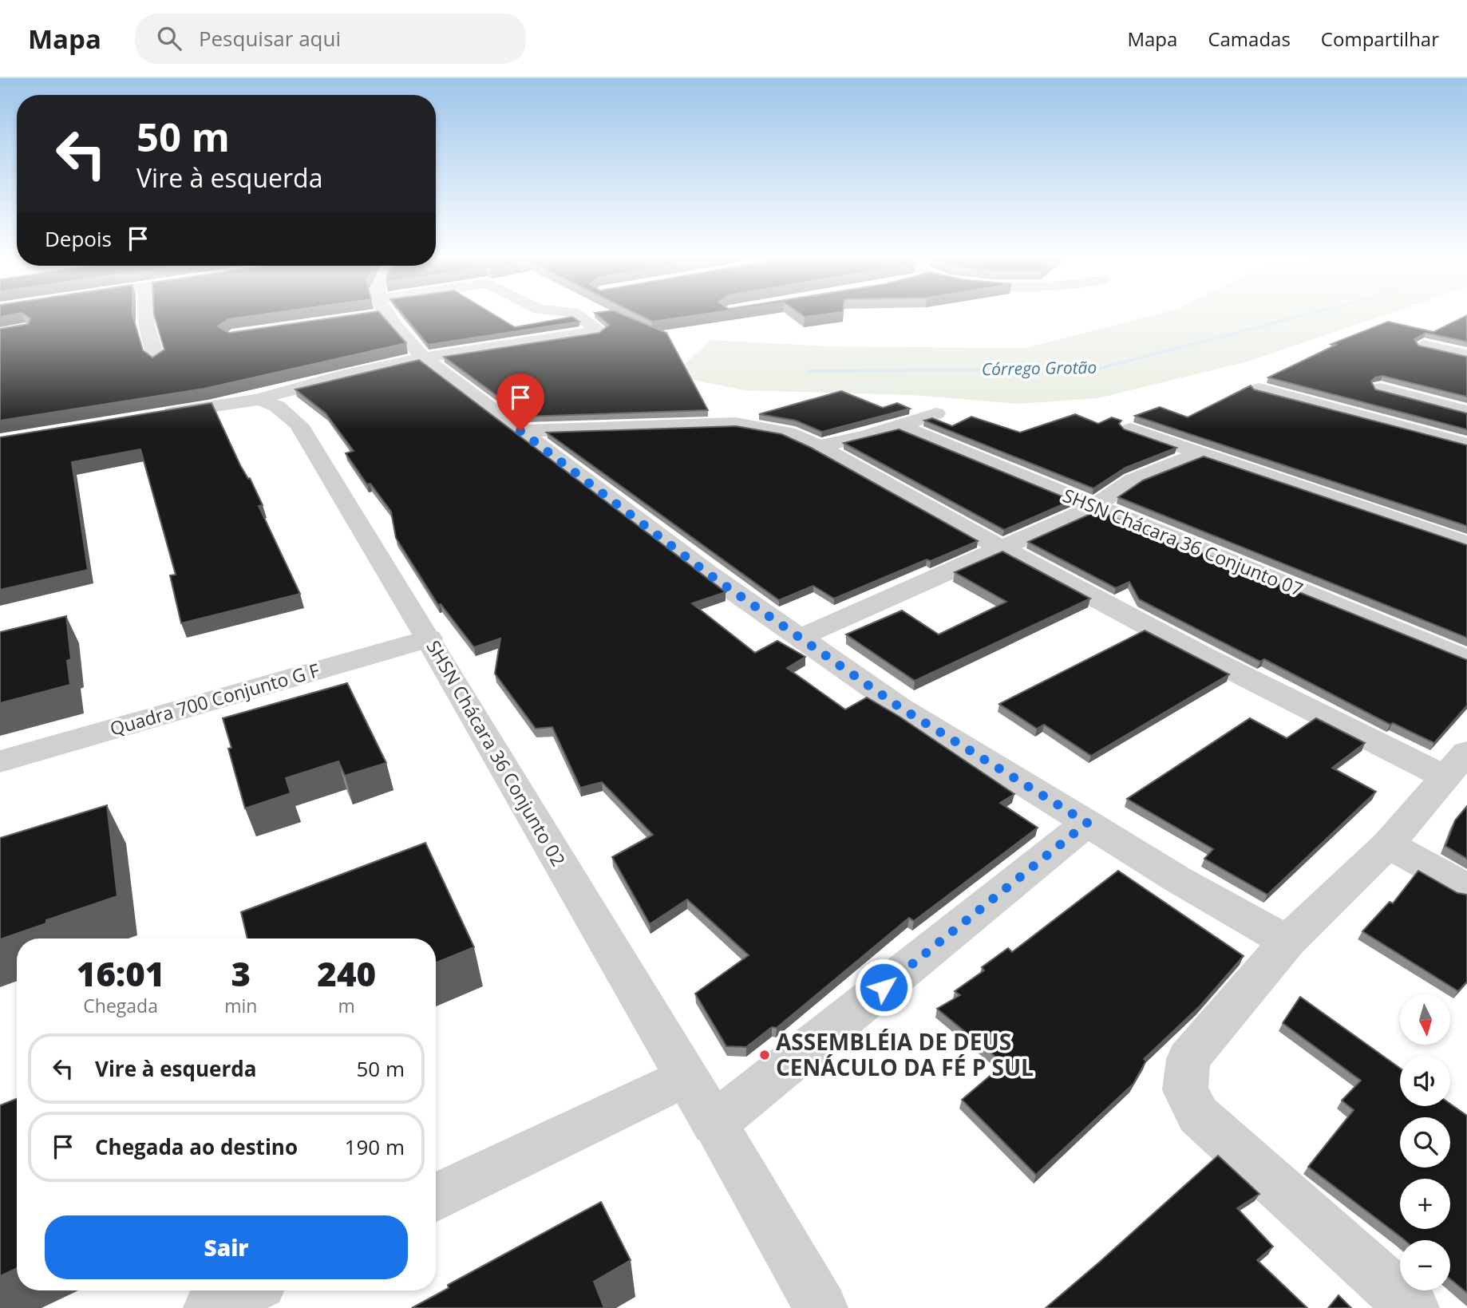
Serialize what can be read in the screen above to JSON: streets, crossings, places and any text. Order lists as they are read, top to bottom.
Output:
{
  "streets": {
    "street": ["SHSN Chácara 36 Conjunto 07", "Quadra 700 Conjunto G F", "SHSN Chácara 36 Conjunto 02"]
  },
  "crossings": [
    ["Quadra 700 Conjunto G F", "SHSN Chácara 36 Conjunto 02"]
  ],
  "water": ["Córrego Grotão"],
  "places": ["ASSEMBLÉIA DE DEUS CENÁCULO DA FÉ P SUL"],
  "north": "bottom",
  "page": {
    "header": "Mapa",
    "search": "Pesquisar aqui",
    "nav": ["Mapa", "Camadas", "Compartilhar"],
    "turn": ["50 m", "Vire à esquerda"],
    "then": "Depois",
    "eta": [
      "16:01",
      "Chegada",
      "3",
      "min",
      "240",
      "m"
    ],
    "map_buttons": ["+", "−"],
    "list": [
      {
        "name": "Vire à esquerda",
        "value": "50 m"
      },
      {
        "name": "Chegada ao destino",
        "value": "190 m"
      }
    ],
    "buttons": "Sair"
  }
}
